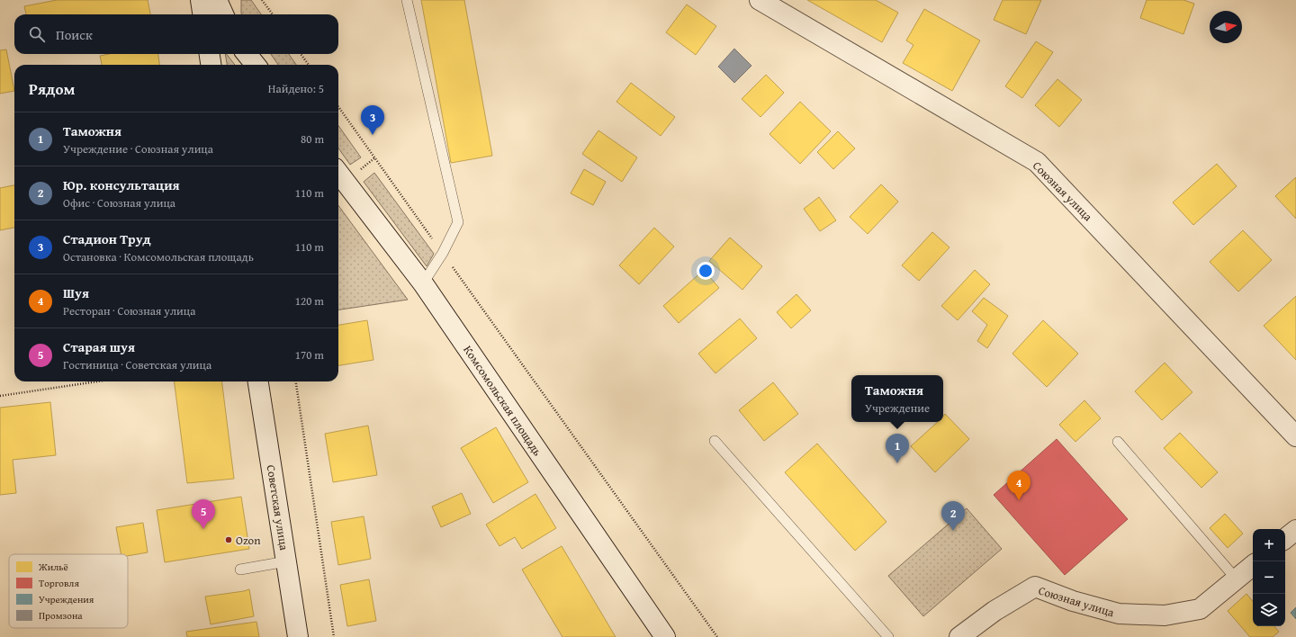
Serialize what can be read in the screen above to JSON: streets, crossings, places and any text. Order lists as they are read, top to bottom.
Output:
{
  "streets": {
    "street": ["Союзная улица", "Комсомольская площадь", "Советская улица"]
  },
  "places": ["Ozon"],
  "legend": [
    "Жильё",
    "Торговля",
    "Учреждения",
    "Промзона"
  ],
  "north": "right",
  "page": {
    "search": "Поиск",
    "heading": ["Рядом", "Найдено: 5"],
    "pins": [
      "3",
      "1",
      "4",
      "5",
      "2"
    ],
    "list": [
      {
        "mark": "1",
        "name": "Таможня",
        "note": "Учреждение · Союзная улица",
        "value": "80 m"
      },
      {
        "mark": "2",
        "name": "Юр. консультация",
        "note": "Офис · Союзная улица",
        "value": "110 m"
      },
      {
        "mark": "3",
        "name": "Стадион Труд",
        "note": "Остановка · Комсомольская площадь",
        "value": "110 m"
      },
      {
        "mark": "4",
        "name": "Шуя",
        "note": "Ресторан · Союзная улица",
        "value": "120 m"
      },
      {
        "mark": "5",
        "name": "Старая шуя",
        "note": "Гостиница · Советская улица",
        "value": "170 m"
      }
    ],
    "popup": ["Таможня", "Учреждение"],
    "map_buttons": ["+", "−"]
  }
}
